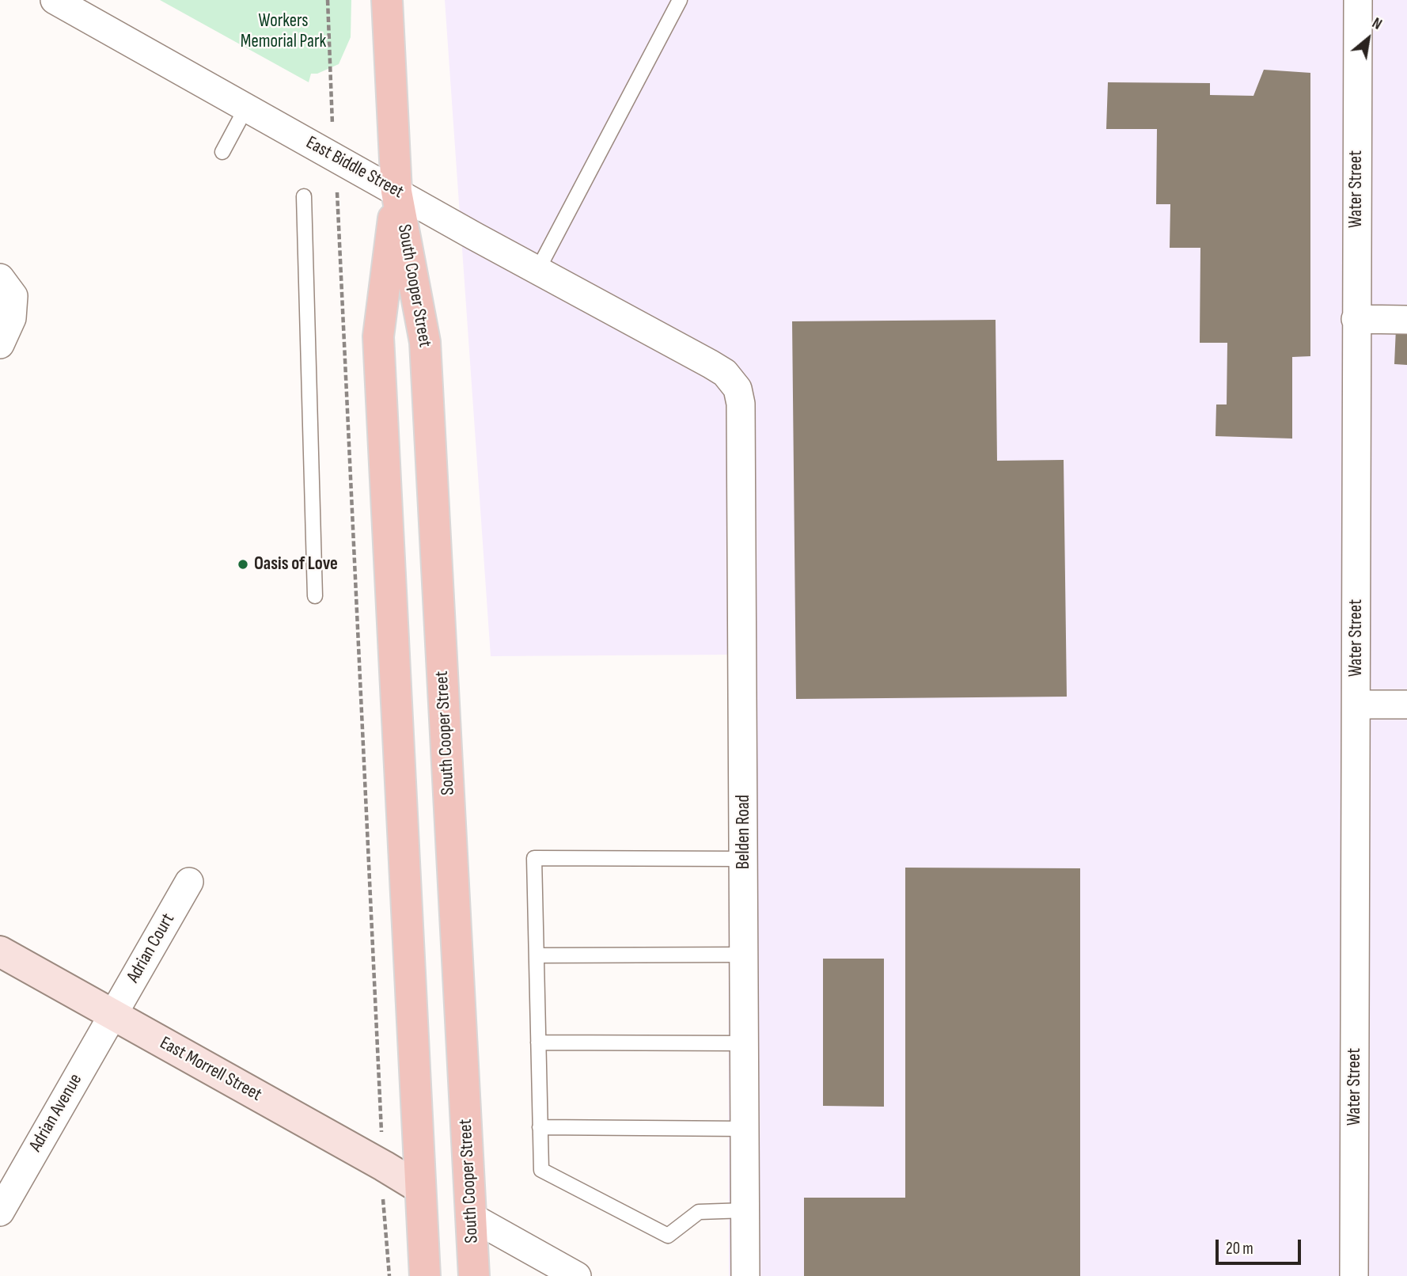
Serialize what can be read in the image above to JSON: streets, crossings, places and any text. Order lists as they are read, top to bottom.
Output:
{
  "streets": {
    "main road": ["South Cooper Street"],
    "street": [
      "East Biddle Street",
      "Water Street",
      "Belden Road",
      "Adrian Court",
      "East Morrell Street",
      "Adrian Avenue"
    ]
  },
  "crossings": [
    ["East Biddle Street", "South Cooper Street"],
    ["East Biddle Street", "Belden Road"],
    ["South Cooper Street", "East Morrell Street"],
    ["Adrian Court", "East Morrell Street"],
    ["Adrian Court", "Adrian Avenue"],
    ["East Morrell Street", "Adrian Avenue"]
  ],
  "parks": ["Workers Memorial Park"],
  "places": ["Oasis of Love"],
  "scale_bar": "20 m",
  "north": "top right"
}
